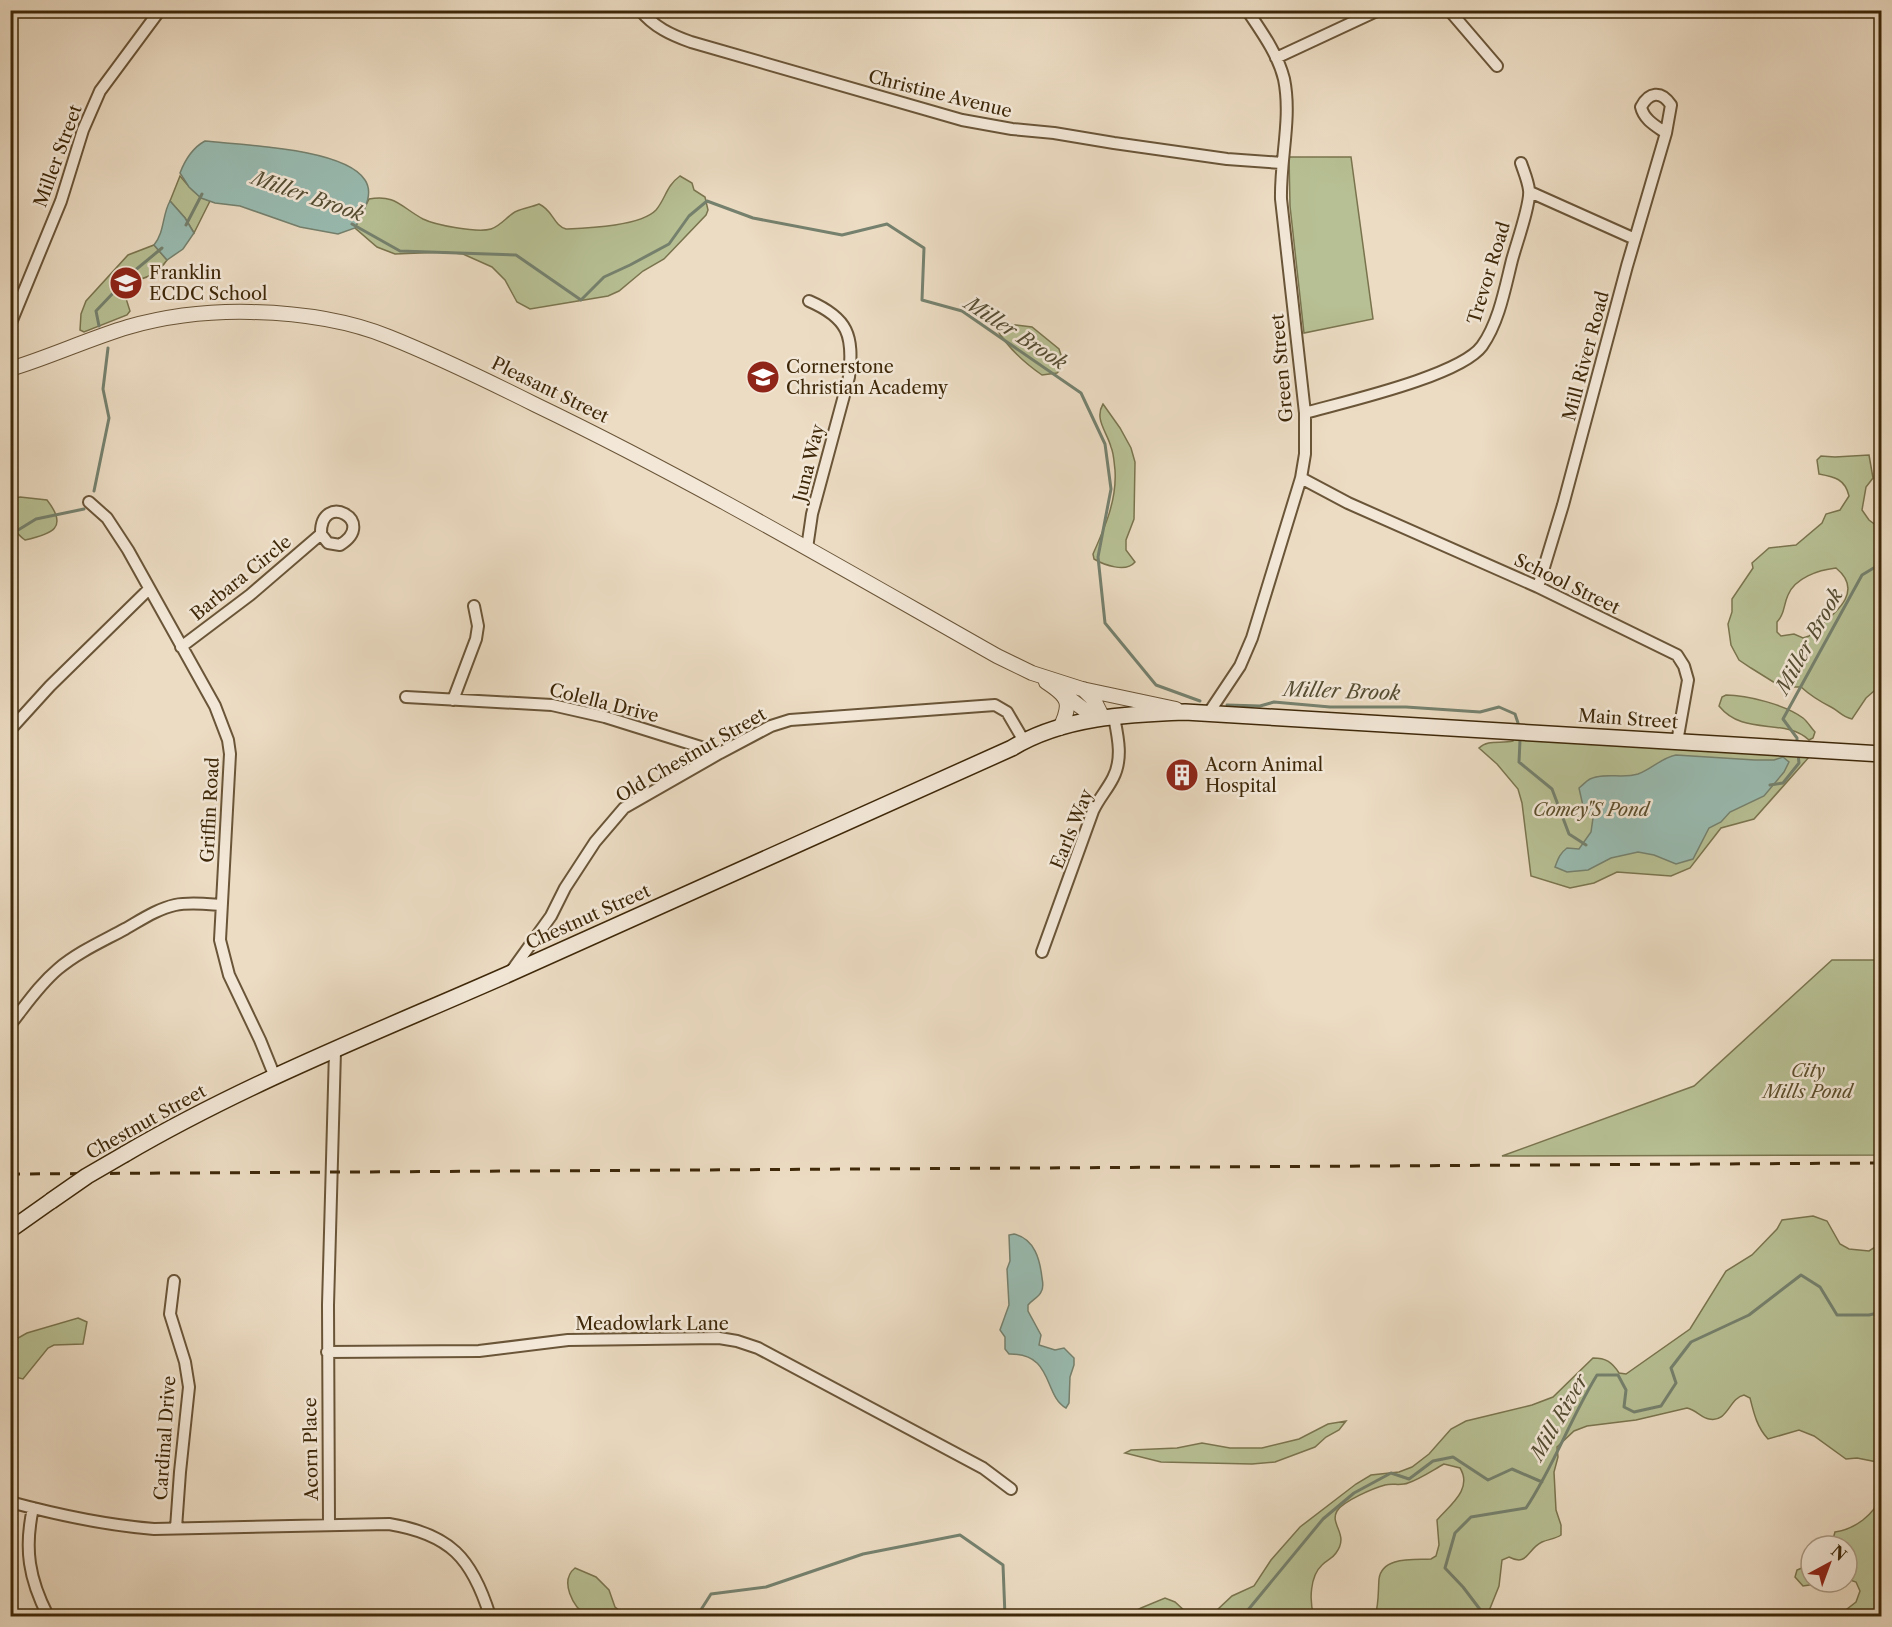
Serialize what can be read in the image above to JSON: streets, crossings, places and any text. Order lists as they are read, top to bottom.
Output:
{
  "streets": {
    "main road": ["Main Street", "Chestnut Street"],
    "street": [
      "Christine Avenue",
      "Miller Street",
      "Trevor Road",
      "Mill River Road",
      "Green Street",
      "Pleasant Street",
      "Juna Way",
      "Barbara Circle",
      "School Street",
      "Colella Drive",
      "Old Chestnut Street",
      "Griffin Road",
      "Earls Way",
      "Meadowlark Lane",
      "Cardinal Drive",
      "Acorn Place"
    ]
  },
  "crossings": [
    ["Christine Avenue", "Green Street"],
    ["Trevor Road", "Green Street"],
    ["Mill River Road", "School Street"],
    ["Green Street", "School Street"],
    ["Green Street", "Main Street"],
    ["Green Street", "Chestnut Street"],
    ["Pleasant Street", "Juna Way"],
    ["Pleasant Street", "Earls Way"],
    ["Pleasant Street", "Chestnut Street"],
    ["Barbara Circle", "Griffin Road"],
    ["School Street", "Main Street"],
    ["Colella Drive", "Old Chestnut Street"],
    ["Main Street", "Chestnut Street"],
    ["Old Chestnut Street", "Chestnut Street"],
    ["Griffin Road", "Chestnut Street"],
    ["Earls Way", "Chestnut Street"],
    ["Chestnut Street", "Acorn Place"],
    ["Meadowlark Lane", "Acorn Place"],
    ["Cardinal Drive", "Acorn Place"]
  ],
  "water": ["Miller Brook", "Mill River"],
  "parks": ["Comey\"S Pond", "City Mills Pond"],
  "places": {
    "school or university": ["Franklin ECDC School", "Cornerstone Christian Academy"],
    "building": ["Acorn Animal Hospital"]
  },
  "north": "top right"
}
